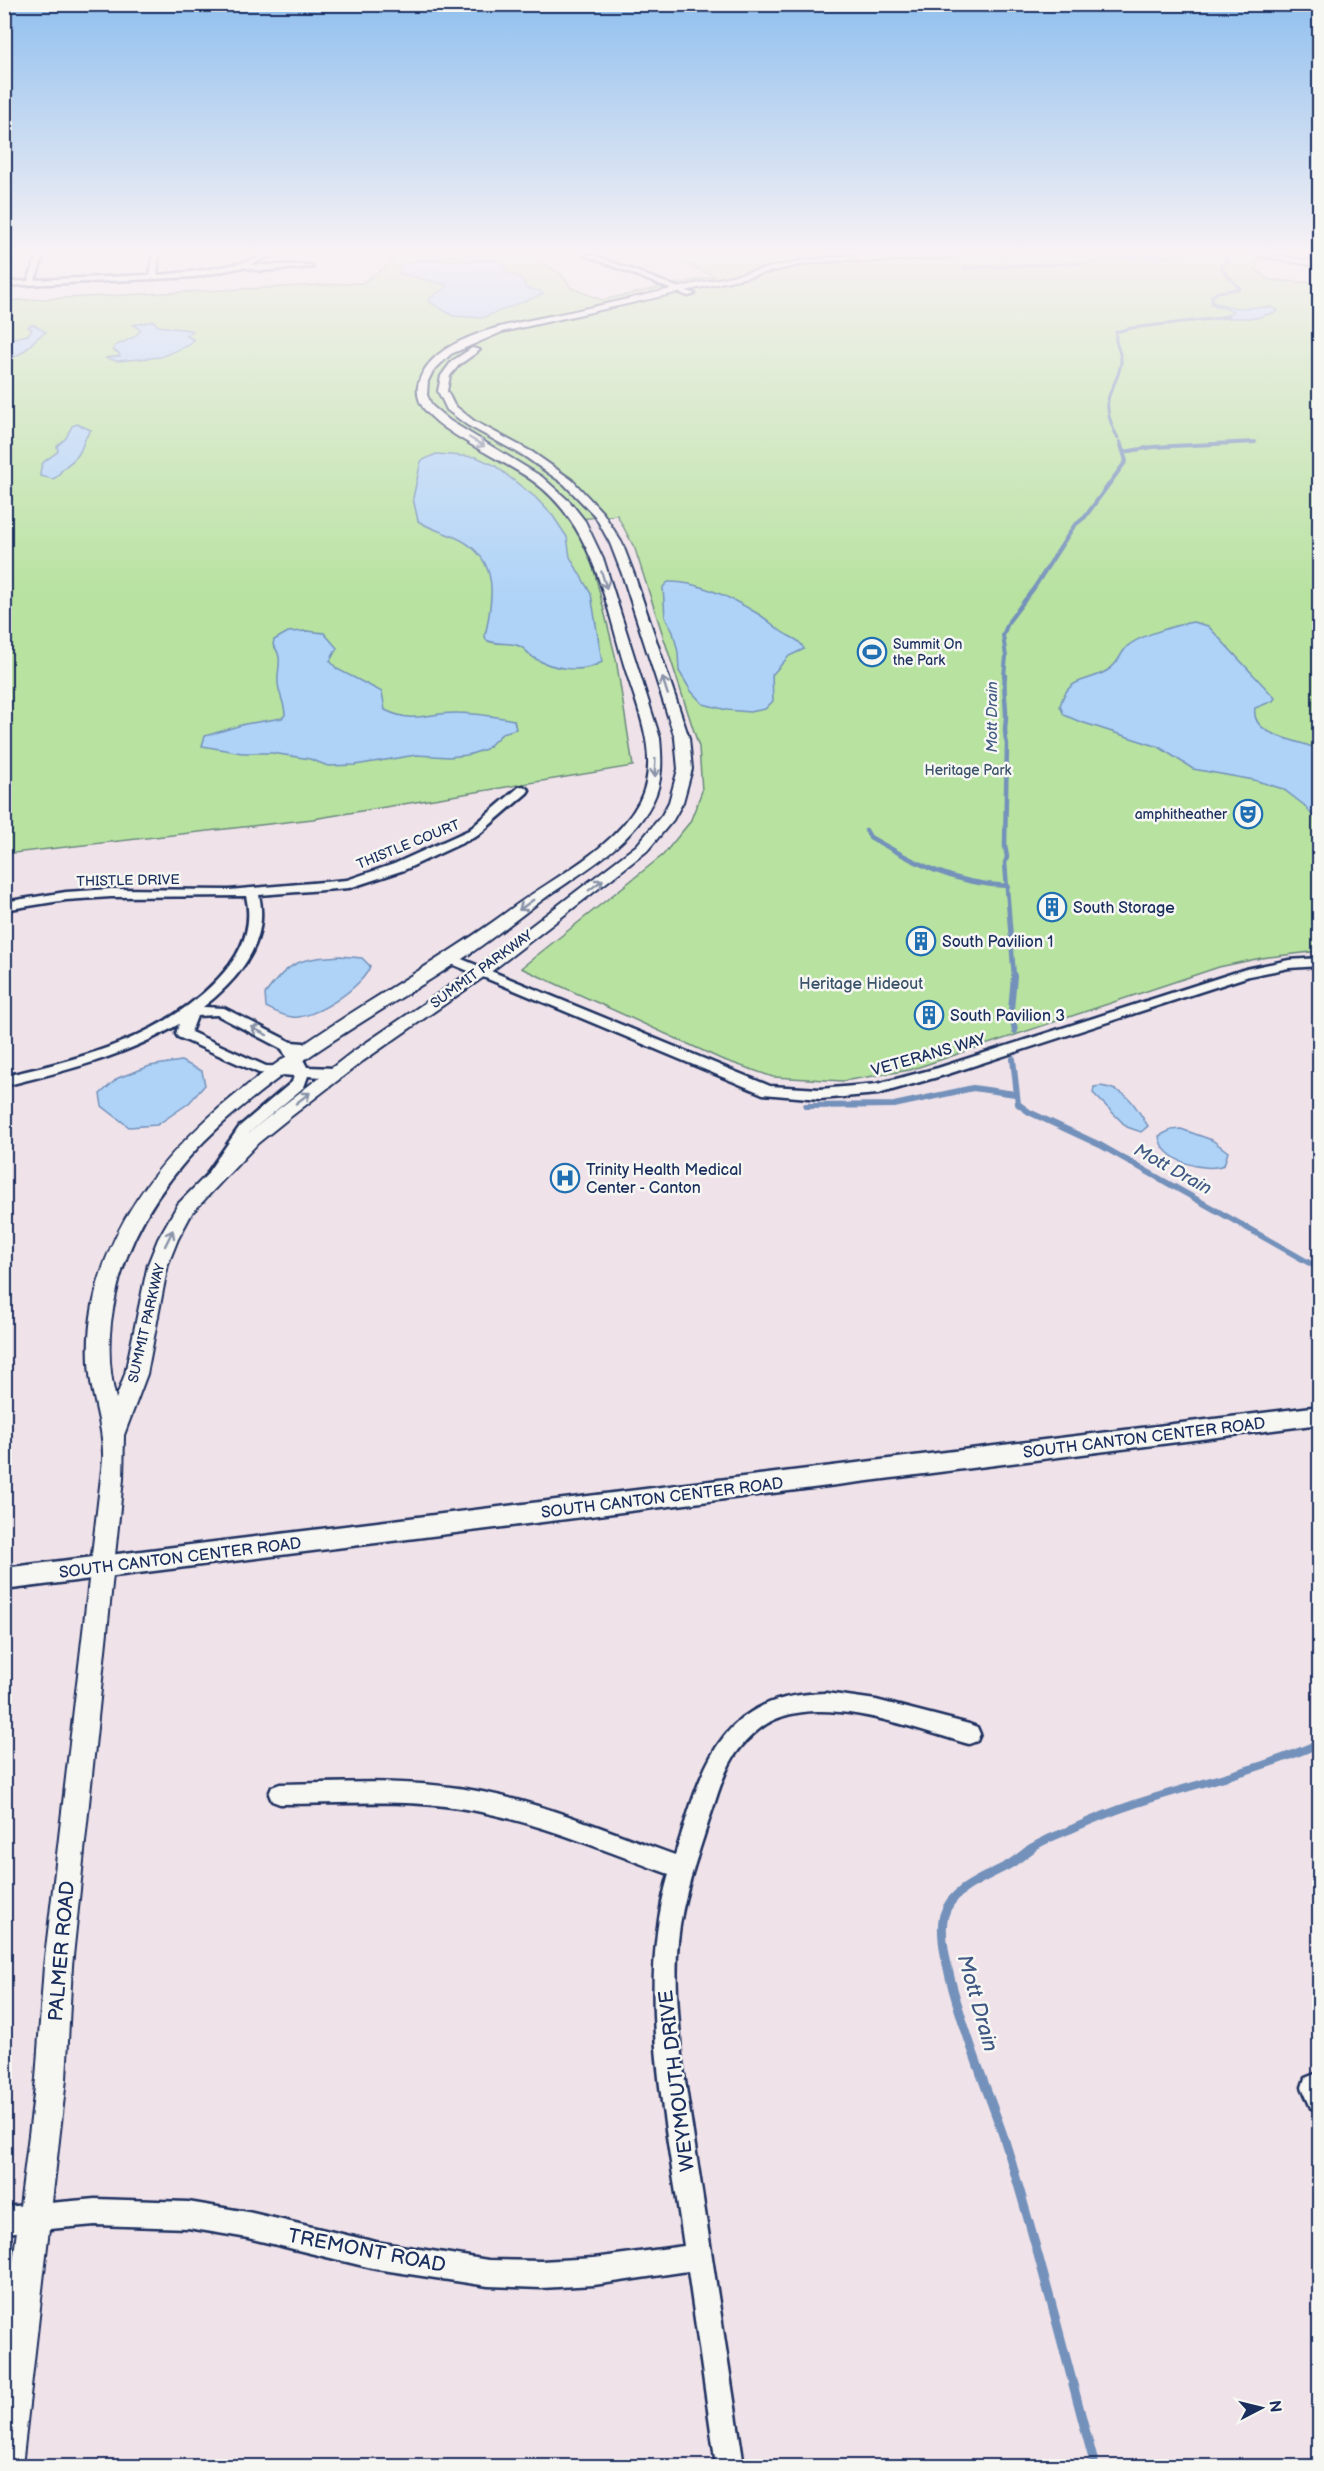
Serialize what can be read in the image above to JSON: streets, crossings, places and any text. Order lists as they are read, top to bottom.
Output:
{
  "streets": {
    "main road": ["SOUTH CANTON CENTER ROAD"],
    "street": [
      "THISTLE COURT",
      "THISTLE DRIVE",
      "SUMMIT PARKWAY",
      "VETERANS WAY",
      "PALMER ROAD",
      "WEYMOUTH DRIVE",
      "TREMONT ROAD"
    ]
  },
  "crossings": [
    ["THISTLE COURT", "THISTLE DRIVE"],
    ["SUMMIT PARKWAY", "VETERANS WAY"],
    ["SUMMIT PARKWAY", "PALMER ROAD"],
    ["SOUTH CANTON CENTER ROAD", "PALMER ROAD"],
    ["PALMER ROAD", "TREMONT ROAD"],
    ["WEYMOUTH DRIVE", "TREMONT ROAD"]
  ],
  "water": ["Mott Drain"],
  "parks": ["Heritage Park", "Heritage Hideout"],
  "places": {
    "sports": ["Summit On the Park"],
    "theatre": ["amphitheather"],
    "building": ["South Storage", "South Pavilion 1", "South Pavilion 3"],
    "hospital": ["Trinity Health Medical Center - Canton"]
  },
  "north": "right"
}
